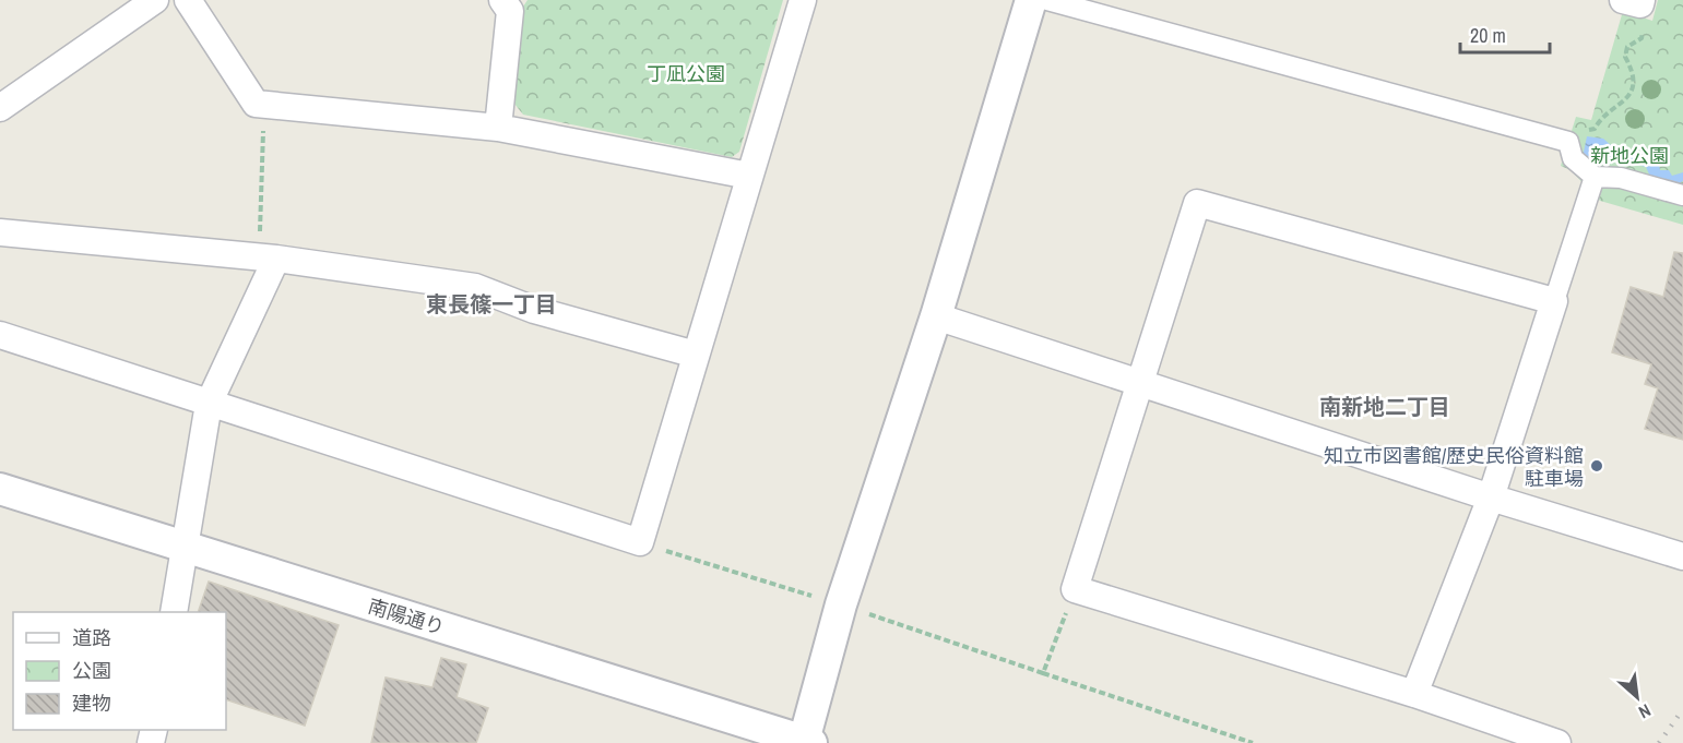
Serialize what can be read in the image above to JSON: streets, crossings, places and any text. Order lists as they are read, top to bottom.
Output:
{
  "streets": {
    "street": ["南陽通り"]
  },
  "districts": ["東長篠一丁目", "南新地二丁目"],
  "parks": ["丁凪公園", "新地公園"],
  "places": ["知立市図書館/歴史民俗資料館 駐車場"],
  "legend": ["道路", "公園", "建物"],
  "scale_bar": "20 m",
  "north": "bottom right"
}
